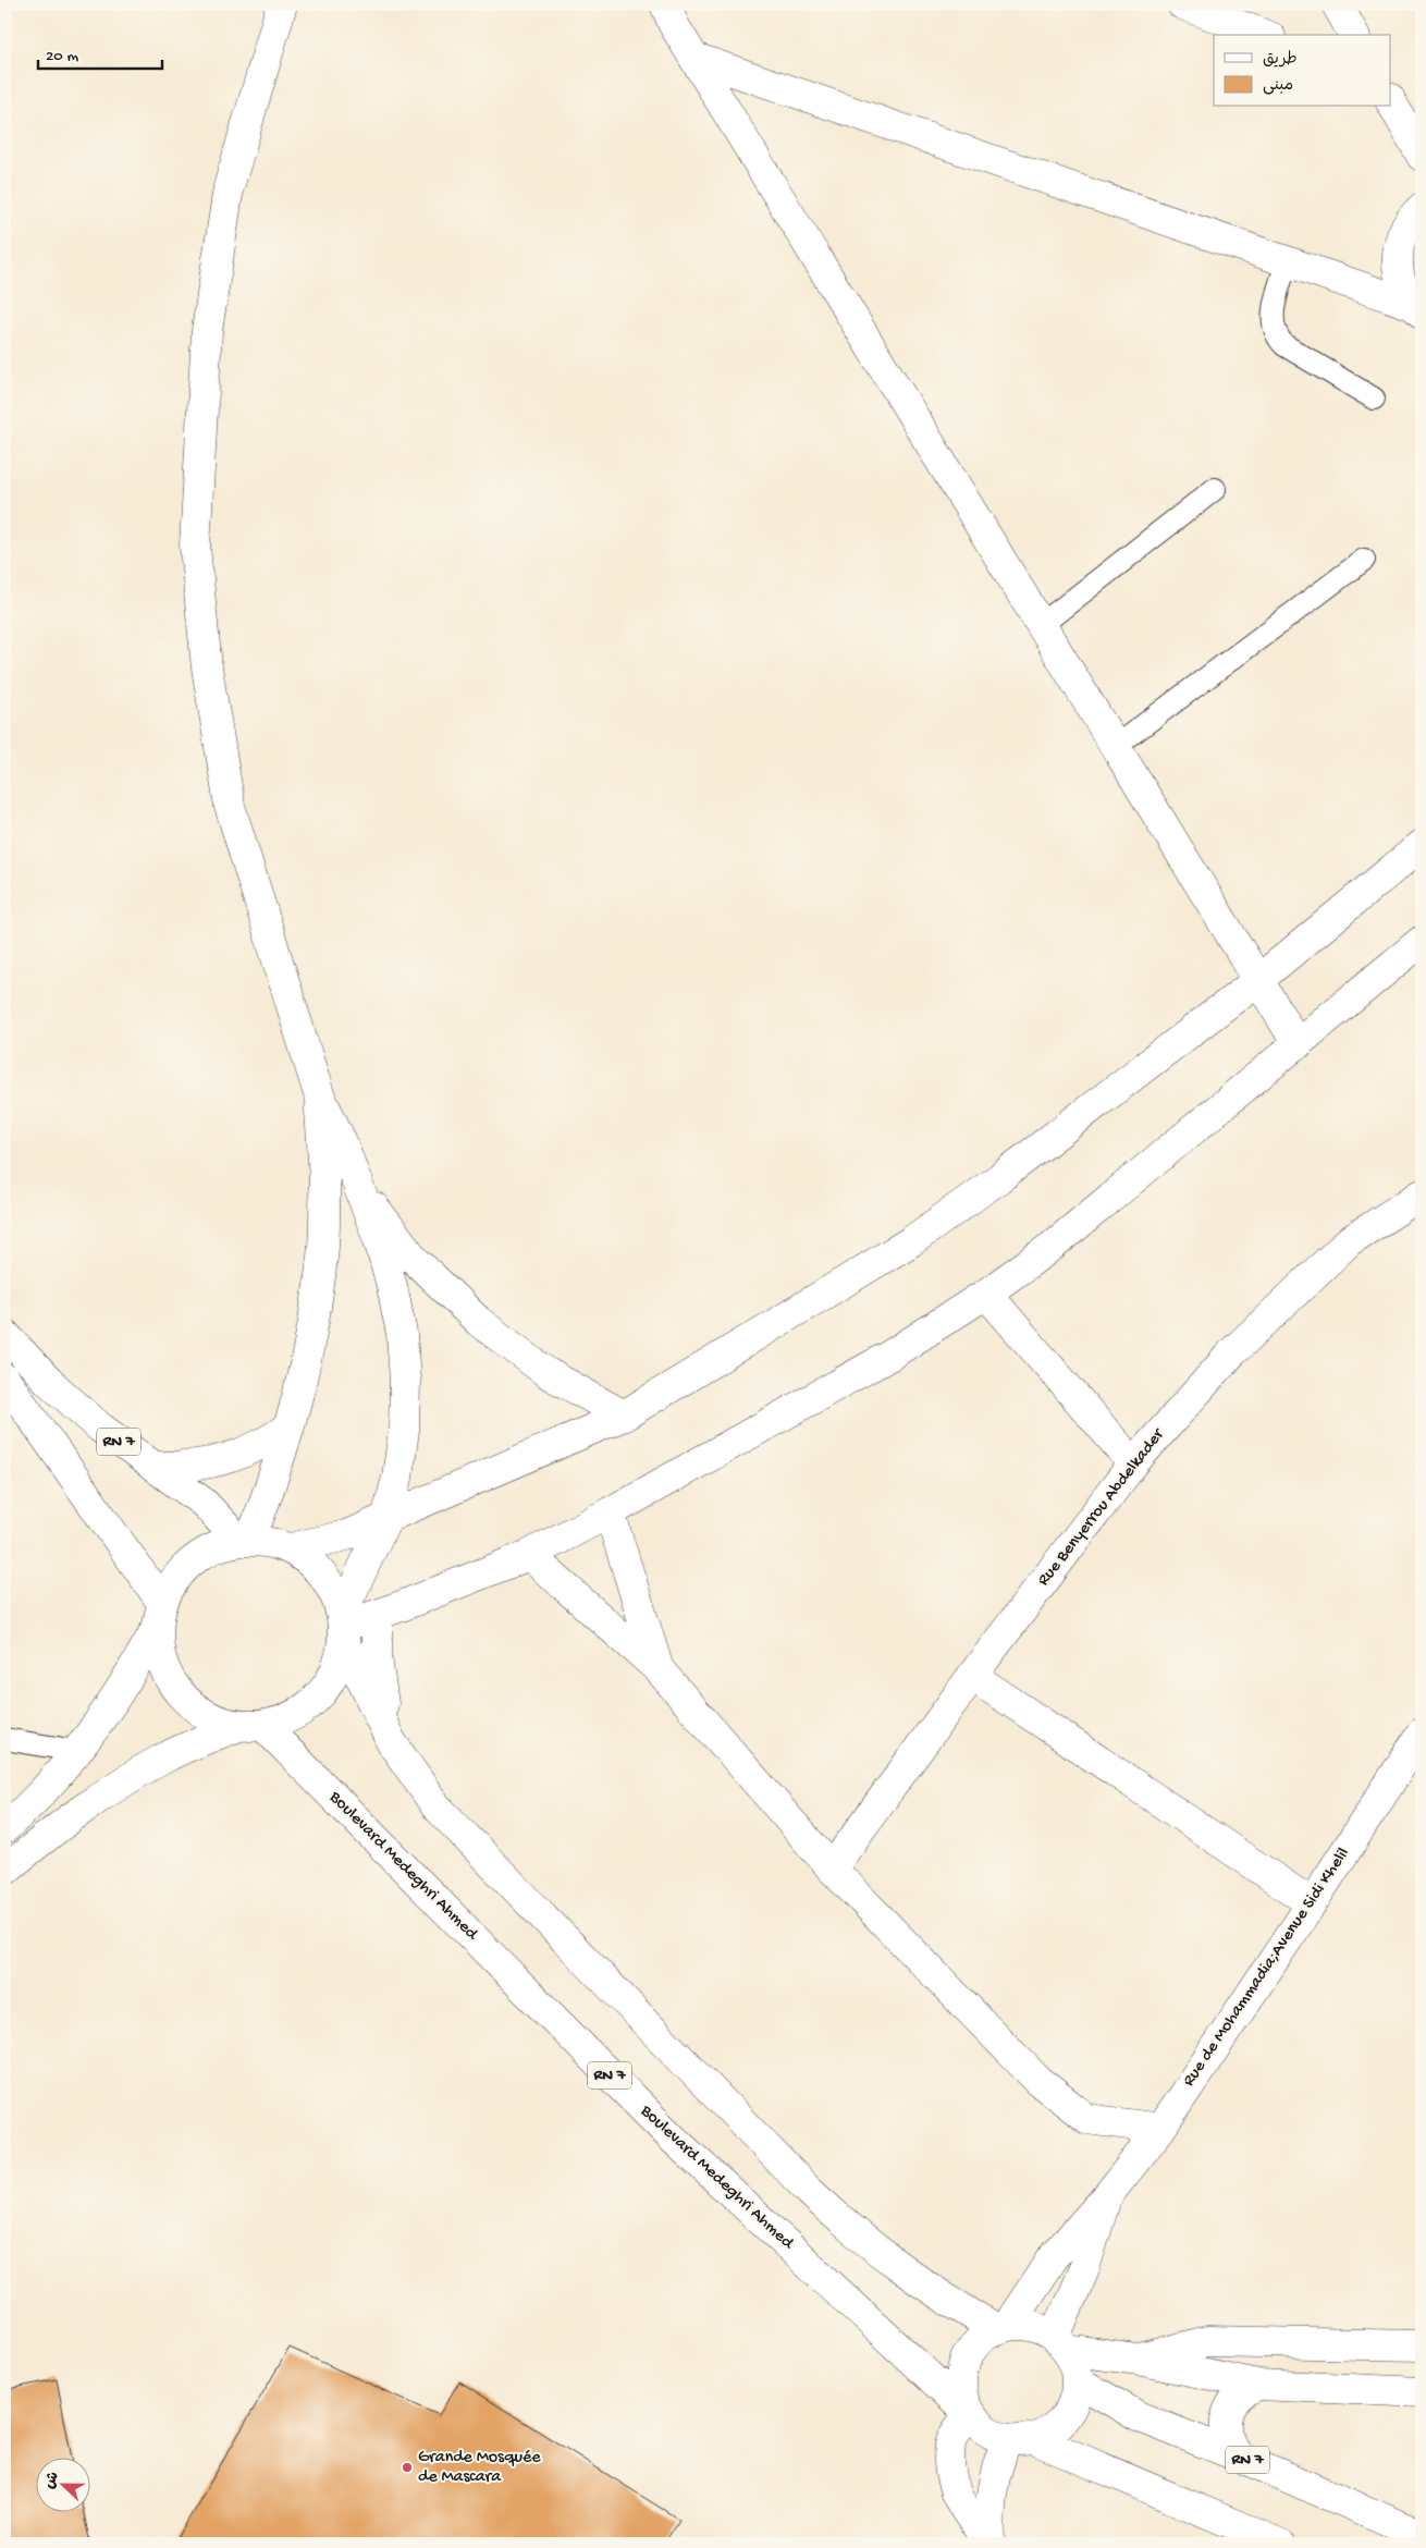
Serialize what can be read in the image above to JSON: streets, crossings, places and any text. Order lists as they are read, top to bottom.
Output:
{
  "streets": {
    "main road": [
      "RN 7",
      "Rue Benyerrou Abdelkader",
      "Boulevard Medeghri Ahmed",
      "Rue de Mohammadia;Avenue Sidi Khelil"
    ]
  },
  "crossings": [
    ["RN 7", "Boulevard Medeghri Ahmed"],
    ["RN 7", "Rue de Mohammadia;Avenue Sidi Khelil"],
    ["Boulevard Medeghri Ahmed", "Rue de Mohammadia;Avenue Sidi Khelil"]
  ],
  "places": ["Grande Mosquée de Mascara"],
  "legend": ["طريق", "مبنى"],
  "scale_bar": "20 m",
  "north": "left"
}
